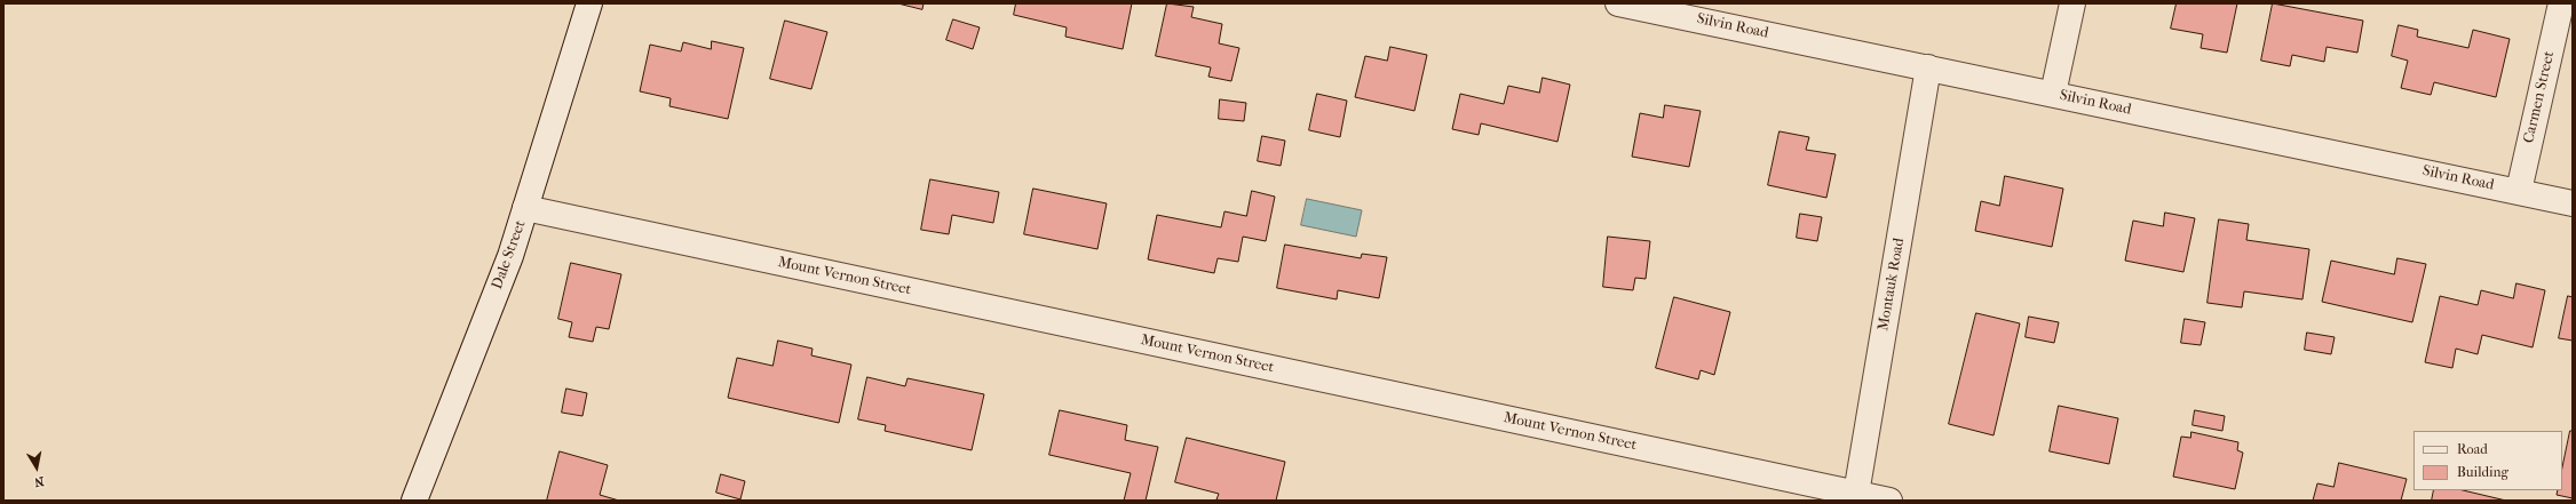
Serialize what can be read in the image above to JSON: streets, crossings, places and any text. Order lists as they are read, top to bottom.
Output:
{
  "streets": {
    "street": [
      "Silvin Road",
      "Carmen Street",
      "Dale Street",
      "Mount Vernon Street",
      "Montauk Road"
    ]
  },
  "crossings": [
    ["Silvin Road", "Carmen Street"],
    ["Silvin Road", "Montauk Road"],
    ["Dale Street", "Mount Vernon Street"],
    ["Mount Vernon Street", "Montauk Road"]
  ],
  "legend": ["Road", "Building"],
  "north": "bottom"
}
